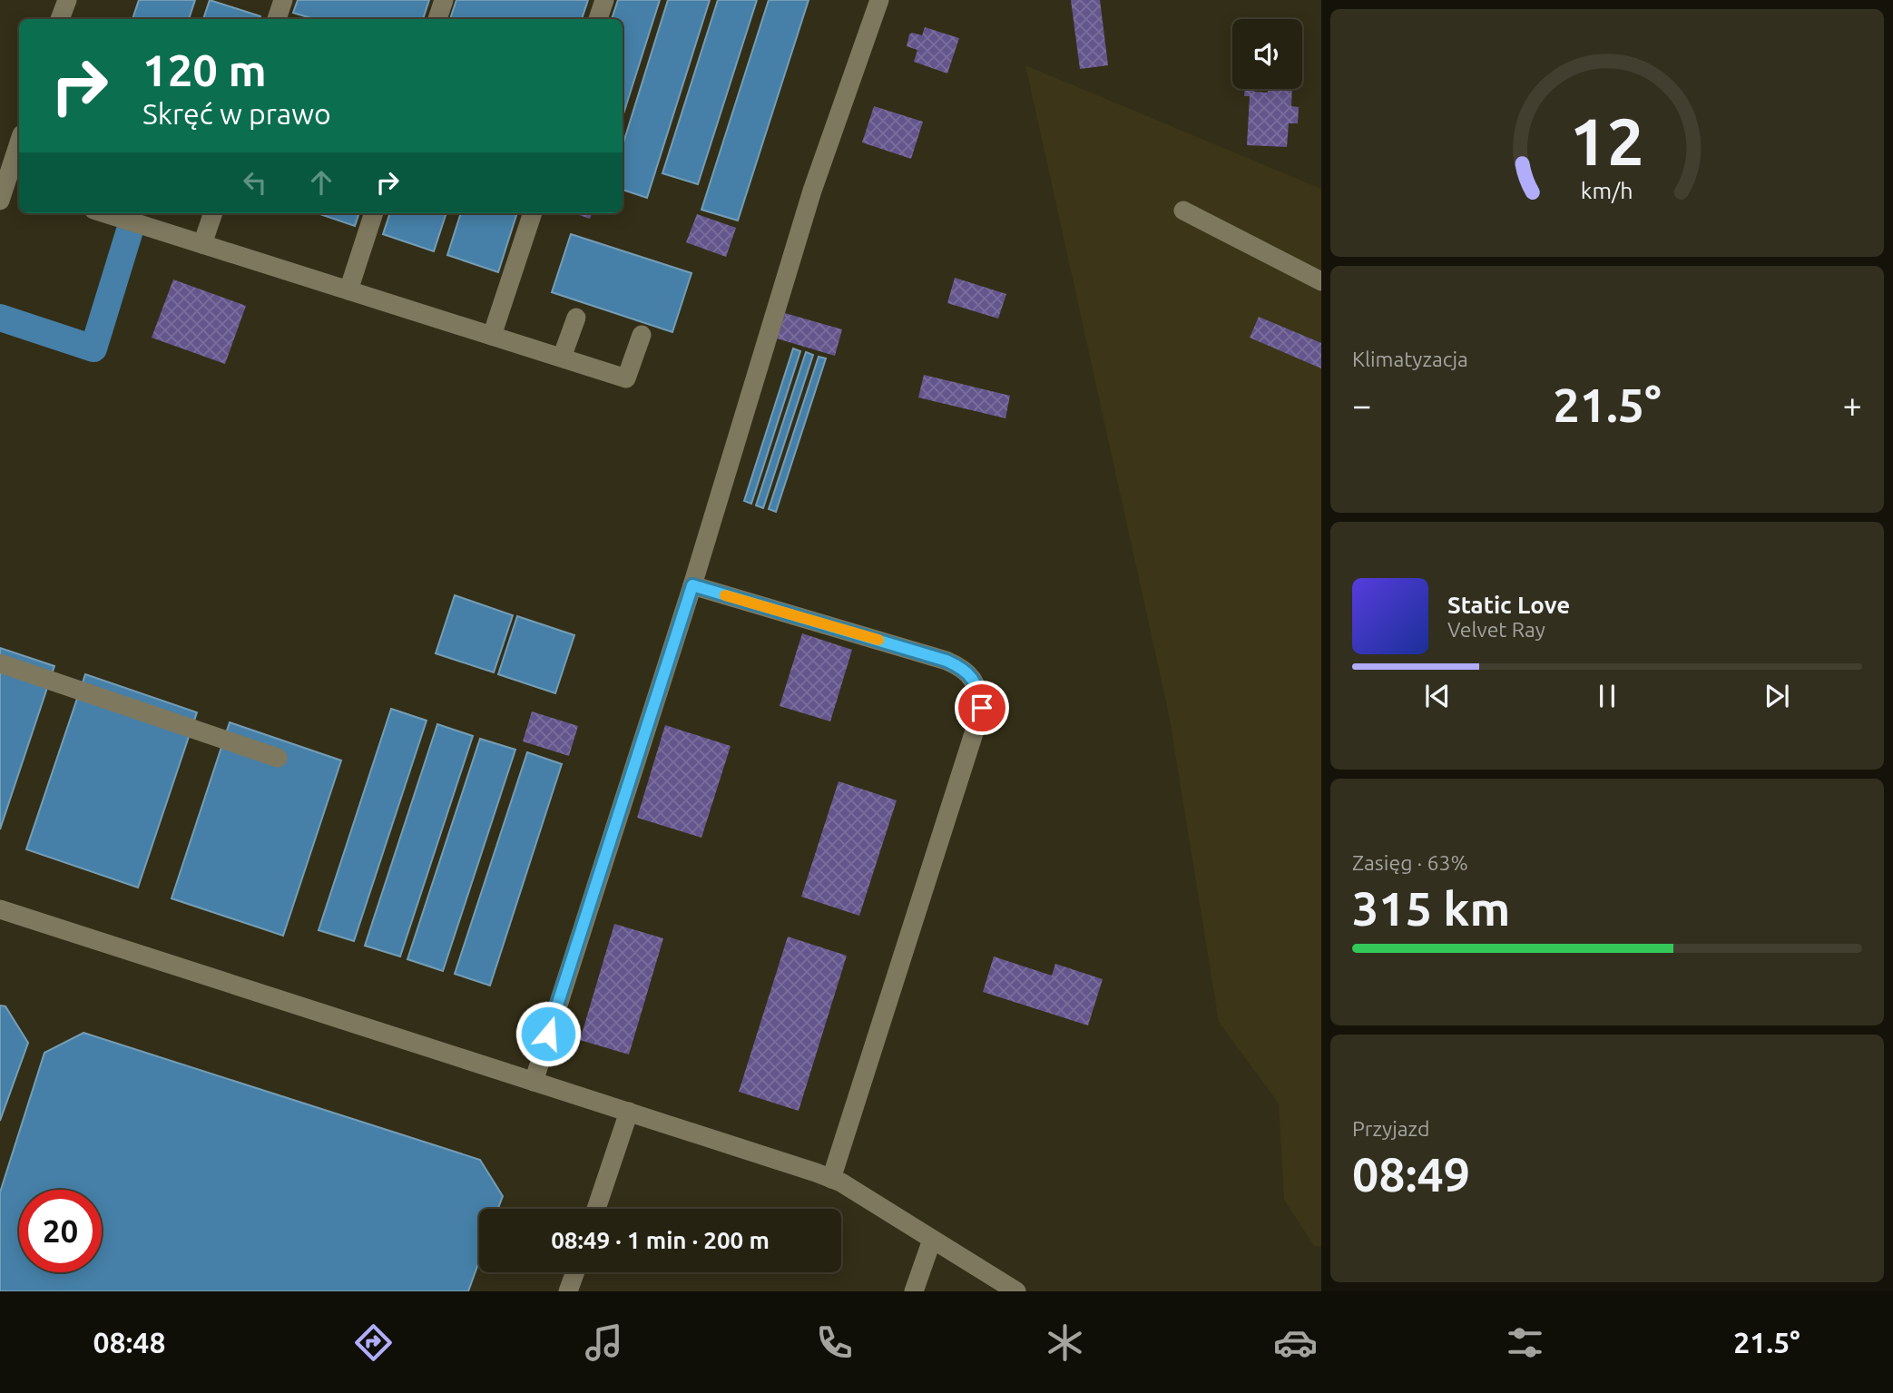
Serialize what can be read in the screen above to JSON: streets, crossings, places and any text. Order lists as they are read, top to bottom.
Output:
{
  "page": {
    "turn": ["120 m", "Skręć w prawo"],
    "tile": [
      "Klimatyzacja",
      ["Zasięg · 63%", "315 km"],
      ["Przyjazd", "08:49"]
    ],
    "heat": ["−", "21.5°", "+"],
    "song": ["Static Love", "Velvet Ray"],
    "limit": "20",
    "trip": "08:49 · 1 min · 200 m",
    "tabs": ["08:48", "21.5°"],
    "gauge": ["12", "km/h"]
  }
}
